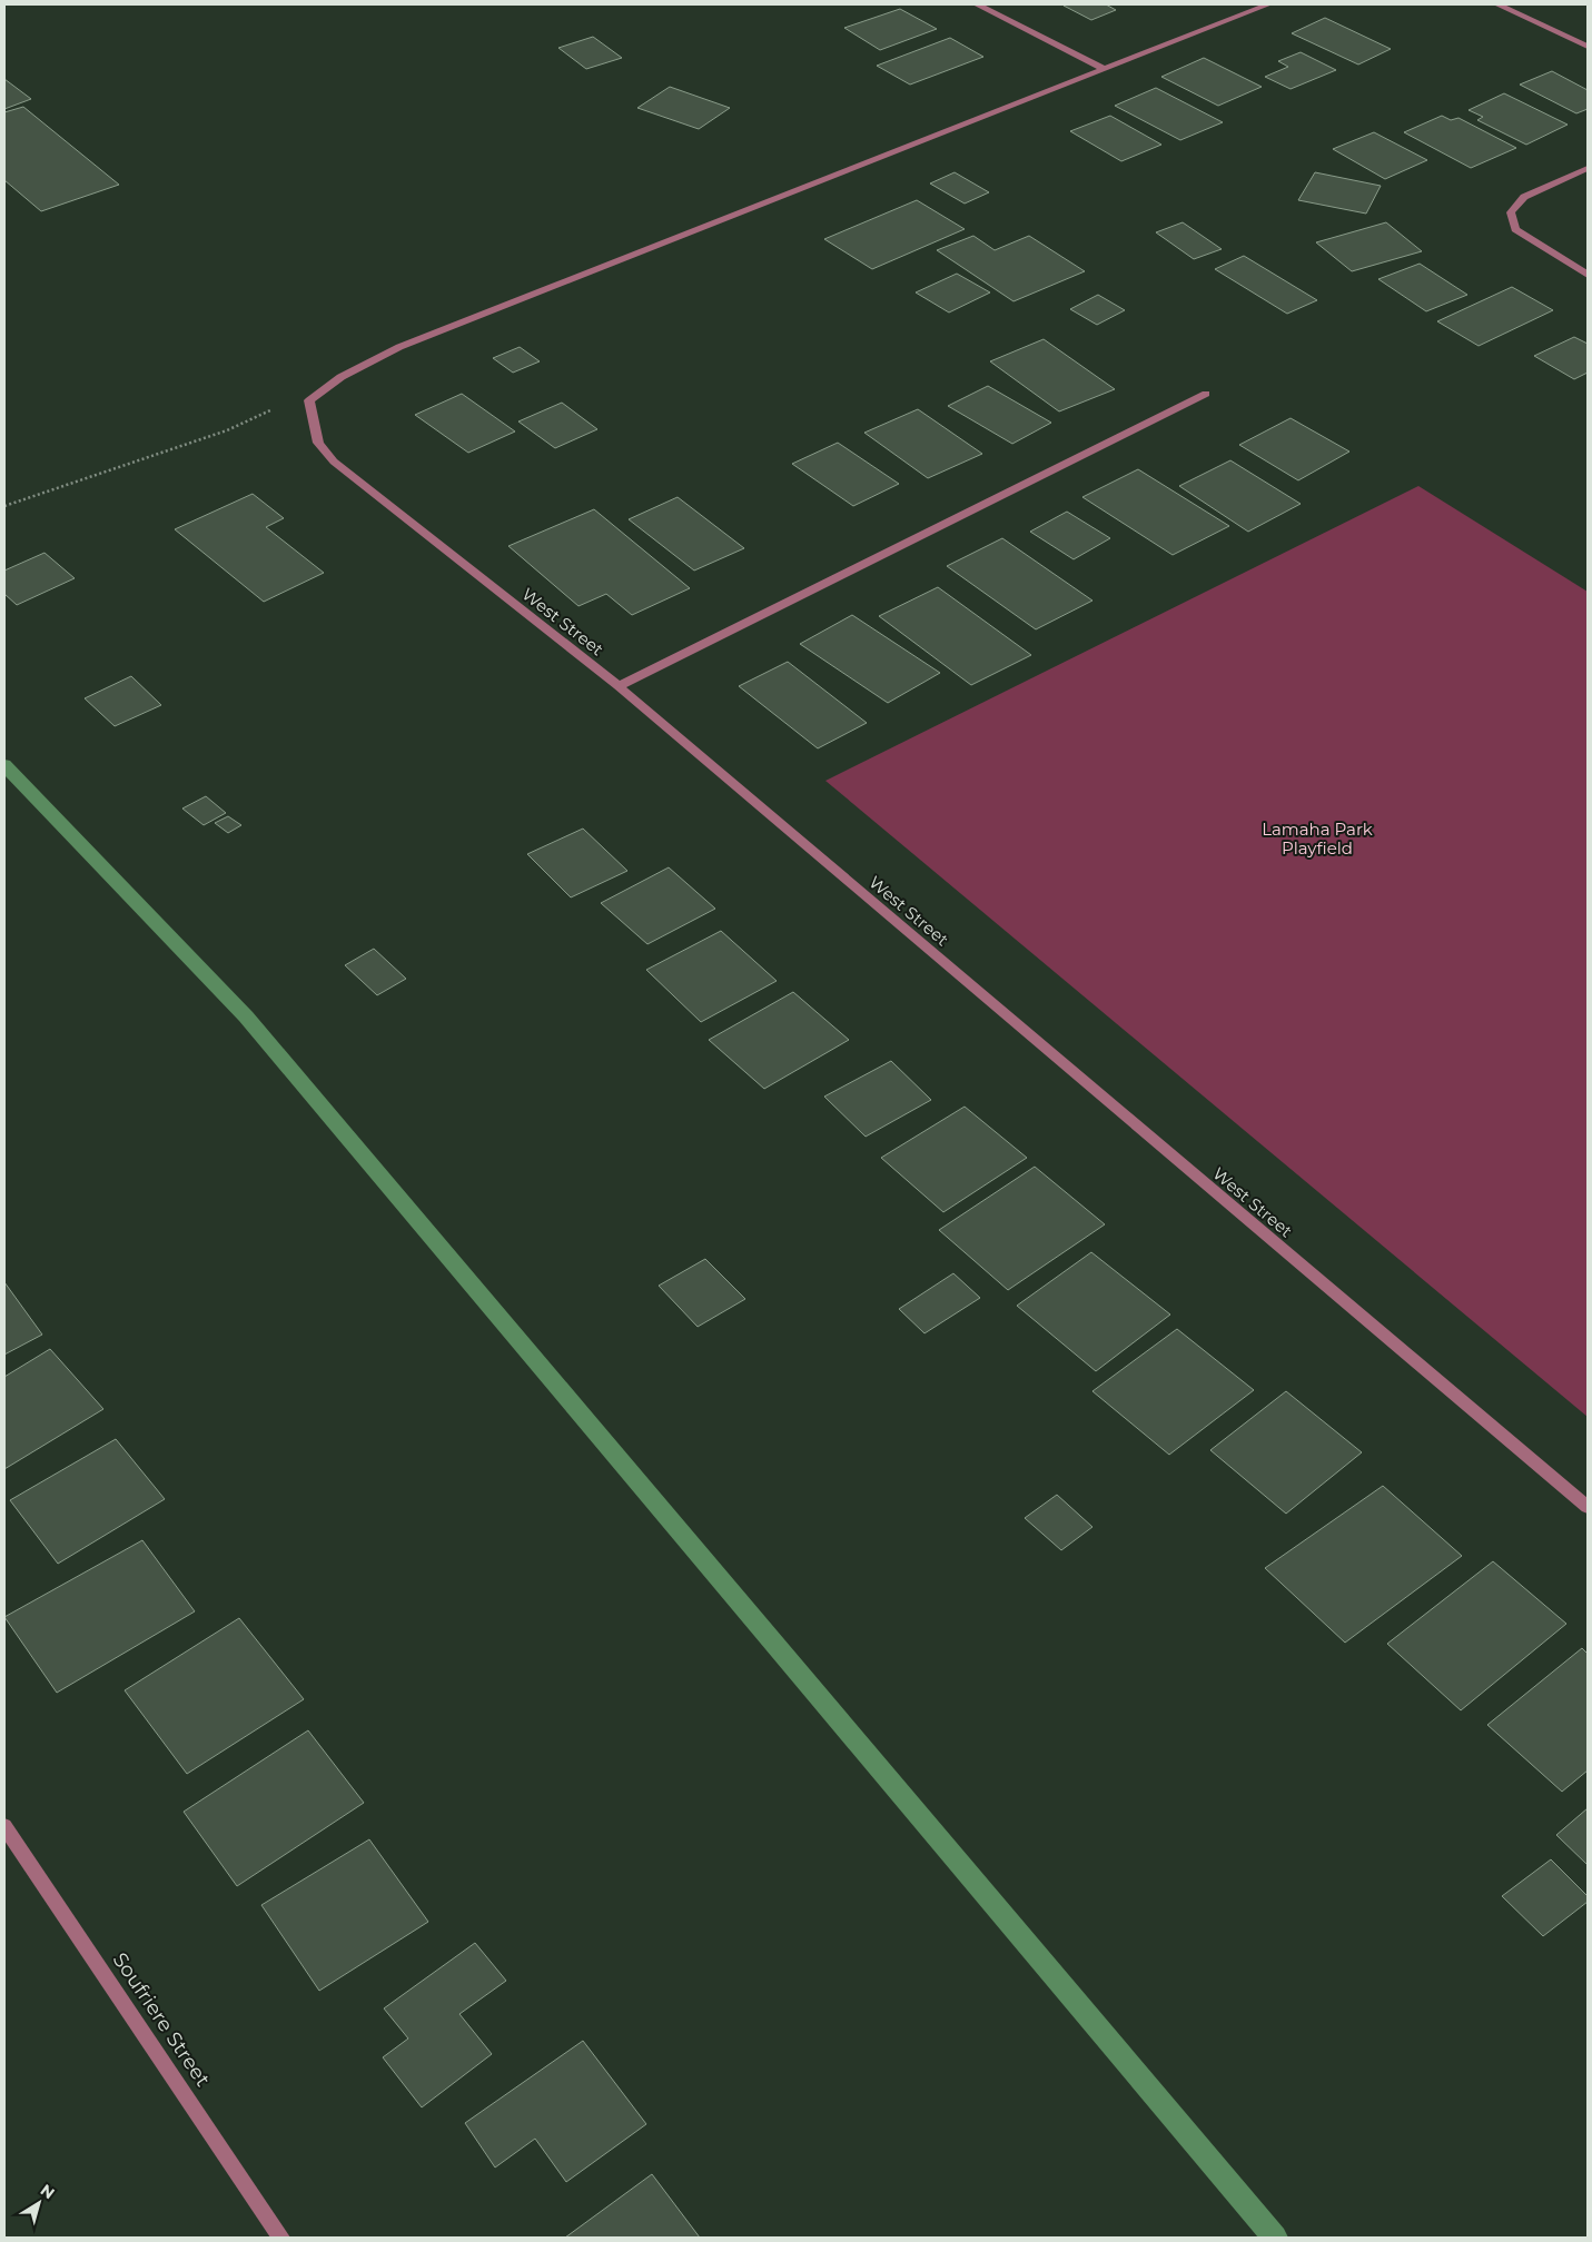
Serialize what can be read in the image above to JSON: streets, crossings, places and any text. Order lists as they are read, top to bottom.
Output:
{
  "streets": {
    "street": ["West Street", "Soufriere Street"]
  },
  "parks": ["Lamaha Park Playfield"],
  "north": "top right"
}
